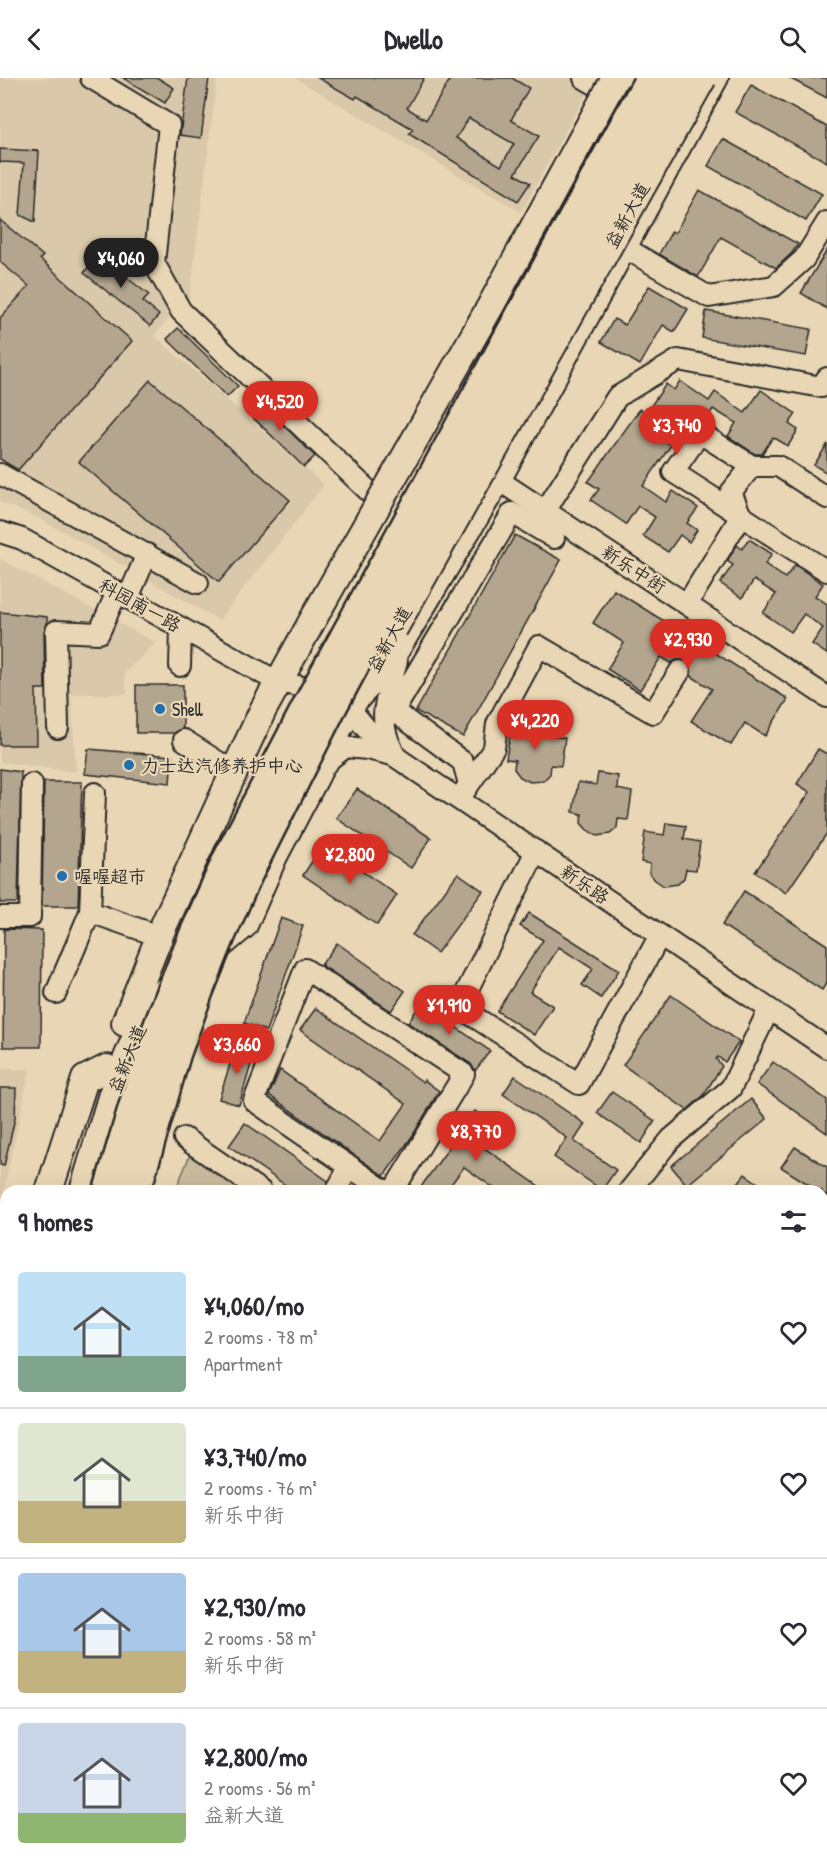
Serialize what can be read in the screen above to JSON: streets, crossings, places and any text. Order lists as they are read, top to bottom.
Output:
{
  "streets": {
    "main road": ["益新大道"],
    "street": ["新乐中街", "科园南一路", "新乐路"]
  },
  "crossings": [
    ["益新大道", "科园南一路"],
    ["益新大道", "新乐路"]
  ],
  "places": ["Shell", "力士达汽修养护中心", "喔喔超市"],
  "page": {
    "header": "Dwello",
    "price": [
      "¥4,060",
      "¥4,520",
      "¥3,740",
      "¥2,930",
      "¥4,220",
      "¥2,800",
      "¥1,910",
      "¥3,660",
      "¥8,770"
    ],
    "heading": "9 homes",
    "list": [
      {
        "name": "¥4,060/mo",
        "note": "2 rooms · 78 m² · Apartment"
      },
      {
        "name": "¥3,740/mo",
        "note": "2 rooms · 76 m² · 新乐中街"
      },
      {
        "name": "¥2,930/mo",
        "note": "2 rooms · 58 m² · 新乐中街"
      },
      {
        "name": "¥2,800/mo",
        "note": "2 rooms · 56 m² · 益新大道"
      }
    ]
  }
}
